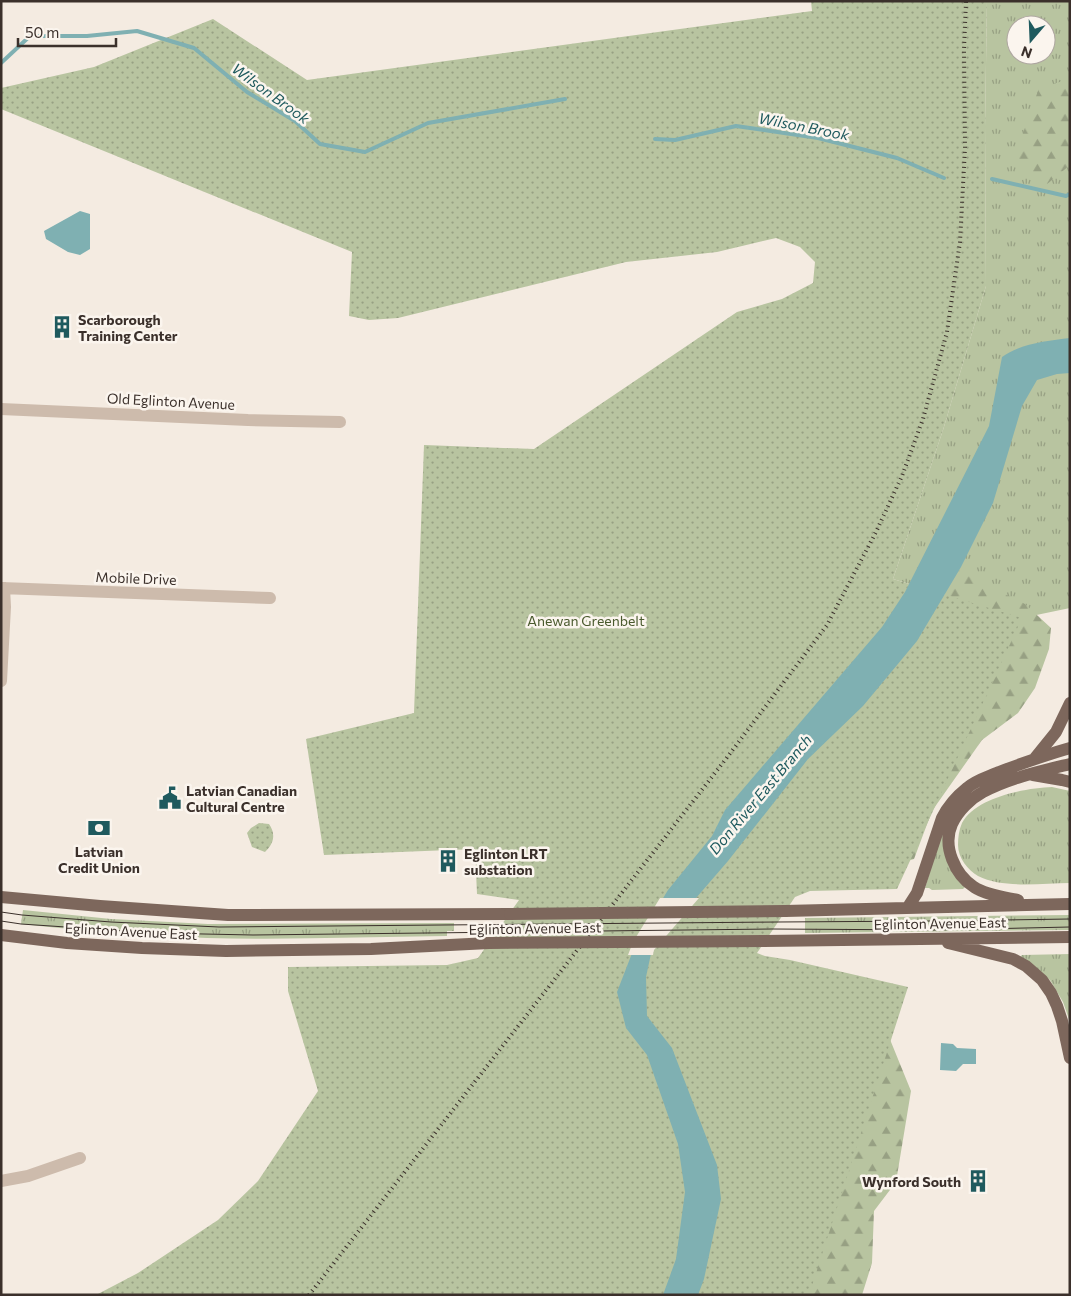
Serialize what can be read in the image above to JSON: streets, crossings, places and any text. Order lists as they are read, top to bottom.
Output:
{
  "streets": {
    "main road": ["Eglinton Avenue East"],
    "street": ["Old Eglinton Avenue", "Mobile Drive"]
  },
  "water": ["Wilson Brook", "Don River East Branch"],
  "parks": ["Anewan Greenbelt"],
  "places": {
    "building": ["Scarborough Training Center", "Eglinton LRT substation", "Wynford South"],
    "public building": ["Latvian Canadian Cultural Centre"],
    "bank": ["Latvian Credit Union"]
  },
  "scale_bar": "50 m",
  "north": "bottom"
}
